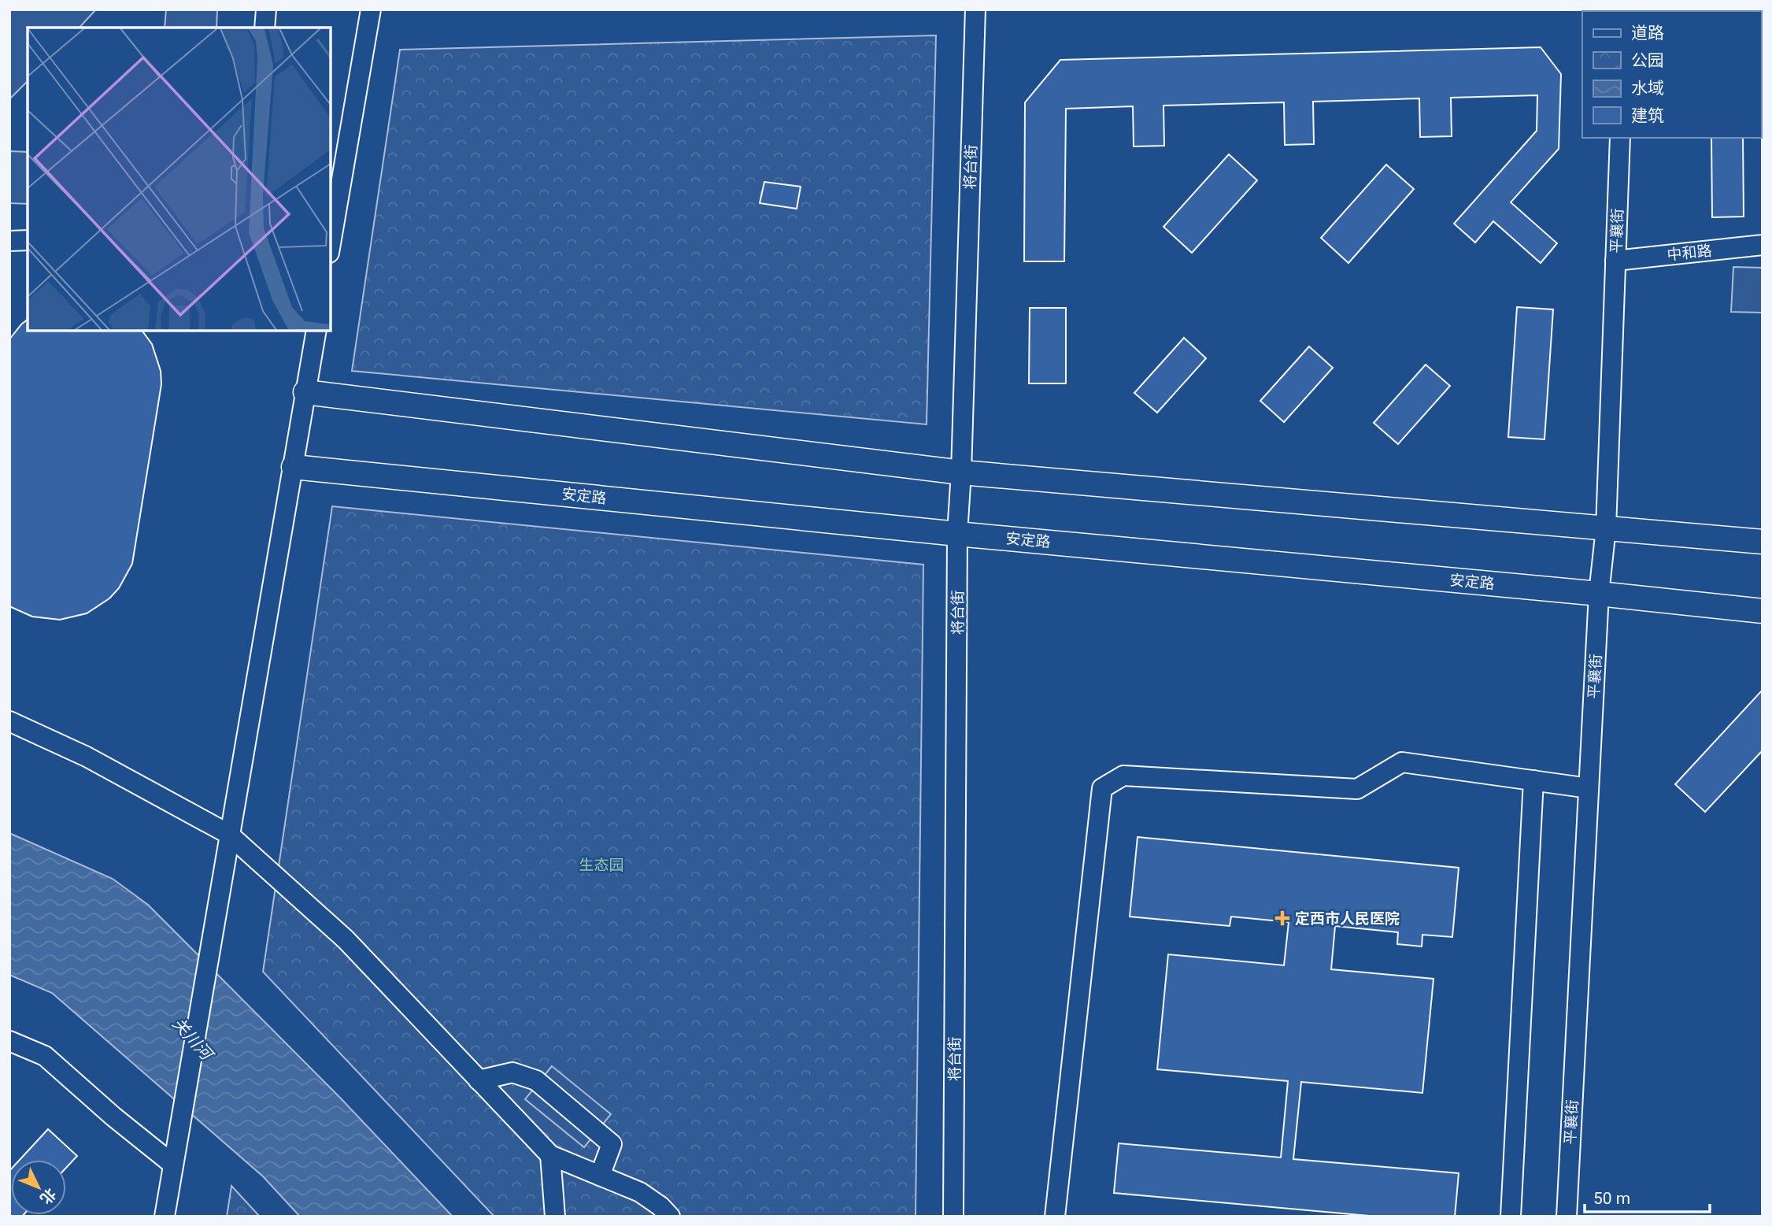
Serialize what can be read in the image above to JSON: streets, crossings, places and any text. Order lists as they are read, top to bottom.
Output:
{
  "streets": {
    "main road": ["安定路"],
    "street": ["将台街", "平襄街", "中和路"]
  },
  "crossings": [
    ["将台街", "安定路"],
    ["平襄街", "中和路"],
    ["平襄街", "安定路"]
  ],
  "water": ["关川河"],
  "parks": ["生态园"],
  "places": {
    "health": ["定西市人民医院"]
  },
  "legend": [
    "道路",
    "公园",
    "水域",
    "建筑"
  ],
  "scale_bar": "50 m",
  "north": "bottom right"
}
